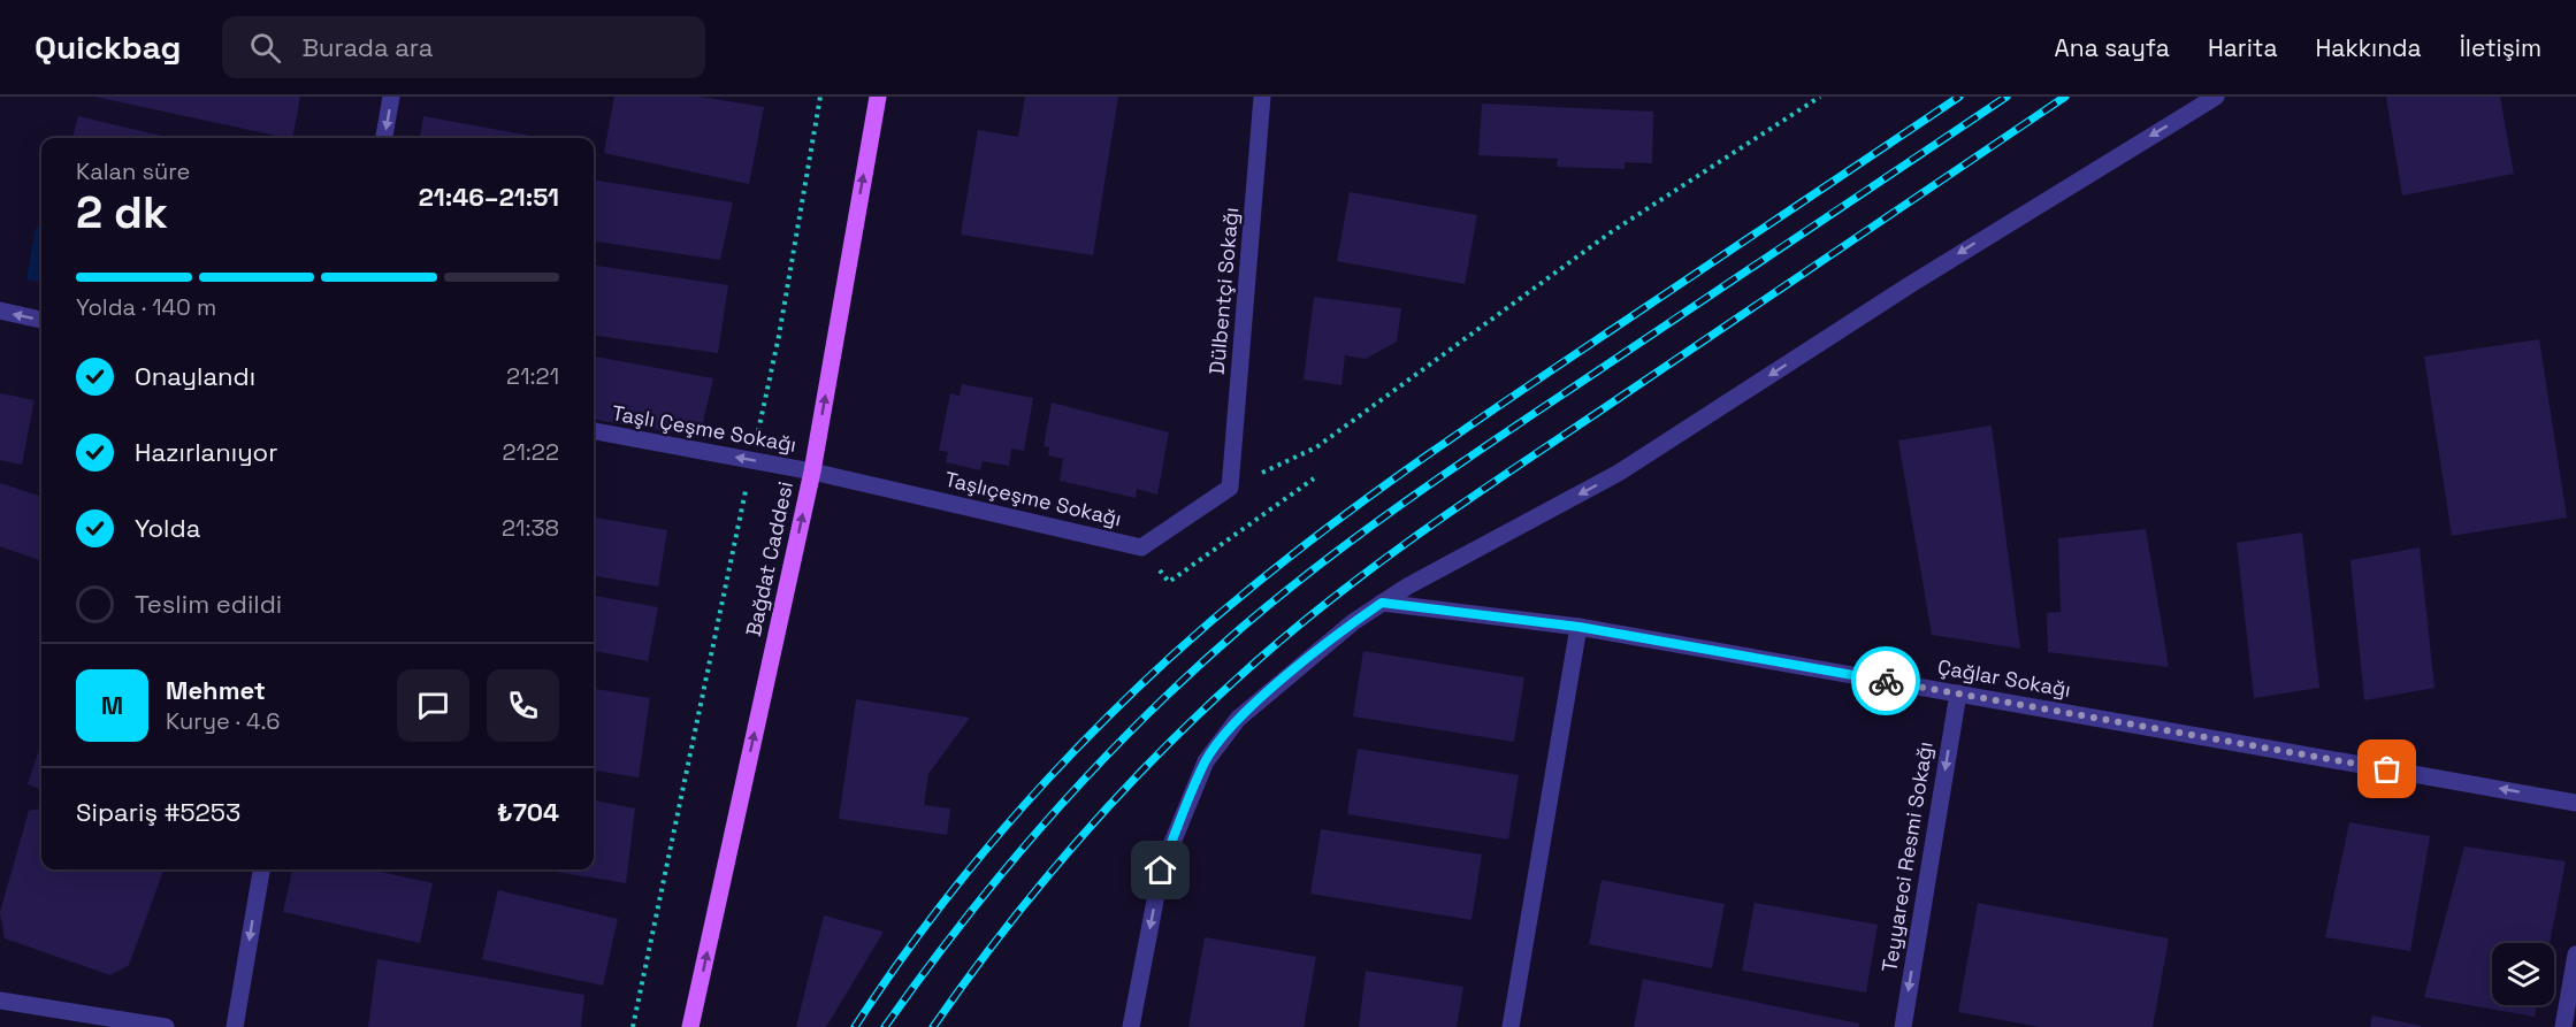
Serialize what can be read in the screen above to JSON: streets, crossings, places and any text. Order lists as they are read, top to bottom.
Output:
{
  "streets": {
    "main road": ["Bağdat Caddesi"],
    "street": [
      "Dülbentçi Sokağı",
      "Taşlı Çeşme Sokağı",
      "Taşlıçeşme Sokağı",
      "Çağlar Sokağı",
      "Teyyareci Resmi Sokağı"
    ]
  },
  "crossings": [
    ["Dülbentçi Sokağı", "Taşlıçeşme Sokağı"],
    ["Taşlı Çeşme Sokağı", "Taşlıçeşme Sokağı"],
    ["Taşlı Çeşme Sokağı", "Bağdat Caddesi"],
    ["Taşlıçeşme Sokağı", "Bağdat Caddesi"],
    ["Çağlar Sokağı", "Teyyareci Resmi Sokağı"]
  ],
  "one_way": [
    "Taşlı Çeşme Sokağı",
    "Bağdat Caddesi",
    "Çağlar Sokağı",
    "Teyyareci Resmi Sokağı"
  ],
  "page": {
    "header": "Quickbag",
    "search": "Burada ara",
    "nav": [
      "Ana sayfa",
      "Harita",
      "Hakkında",
      "İletişim"
    ],
    "heading": ["2 dk", "Kalan süre", "21:46–21:51"],
    "panel": [
      "Mehmet",
      "Kurye · 4.6",
      "Sipariş #5253",
      "₺704"
    ],
    "bar": "Yolda · 140 m",
    "list": [
      ["Onaylandı", "21:21"],
      ["Hazırlanıyor", "21:22"],
      ["Yolda", "21:38"],
      "Teslim edildi"
    ],
    "round": "M"
  }
}
